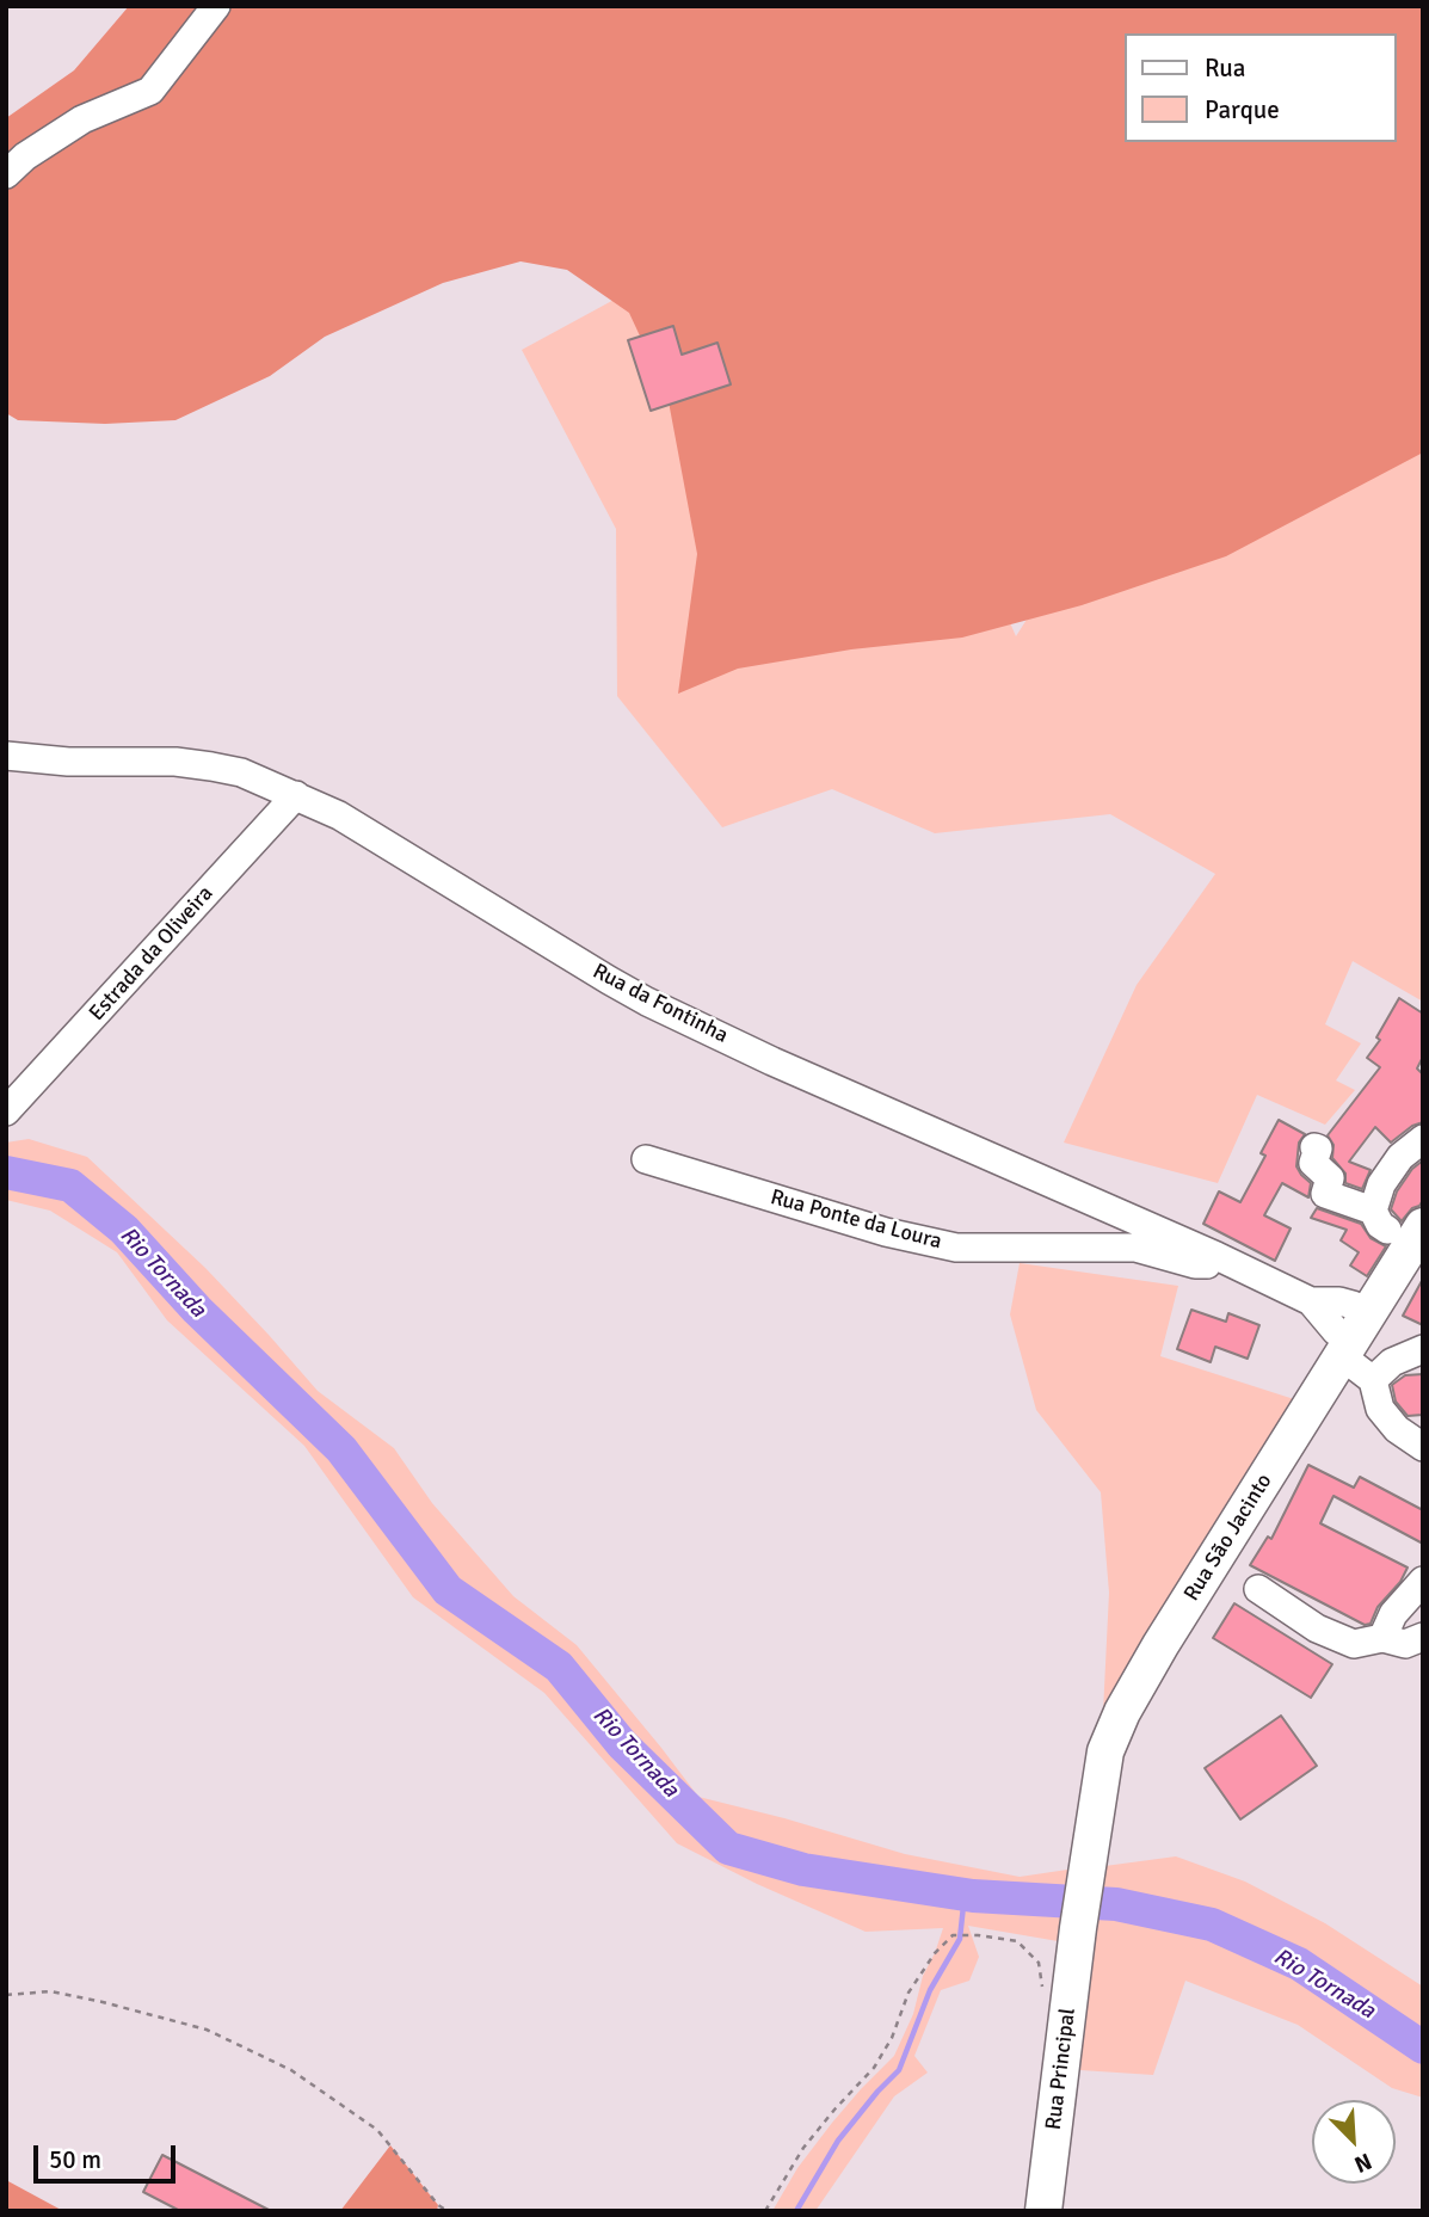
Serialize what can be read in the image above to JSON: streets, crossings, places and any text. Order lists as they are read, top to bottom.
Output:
{
  "streets": {
    "main road": ["Rua São Jacinto", "Rua Principal"],
    "street": ["Estrada da Oliveira", "Rua da Fontinha", "Rua Ponte da Loura"]
  },
  "crossings": [
    ["Estrada da Oliveira", "Rua da Fontinha"],
    ["Rua da Fontinha", "Rua Ponte da Loura"],
    ["Rua da Fontinha", "Rua São Jacinto"],
    ["Rua São Jacinto", "Rua Principal"]
  ],
  "water": ["Rio Tornada"],
  "legend": ["Rua", "Parque"],
  "scale_bar": "50 m",
  "north": "bottom right"
}
